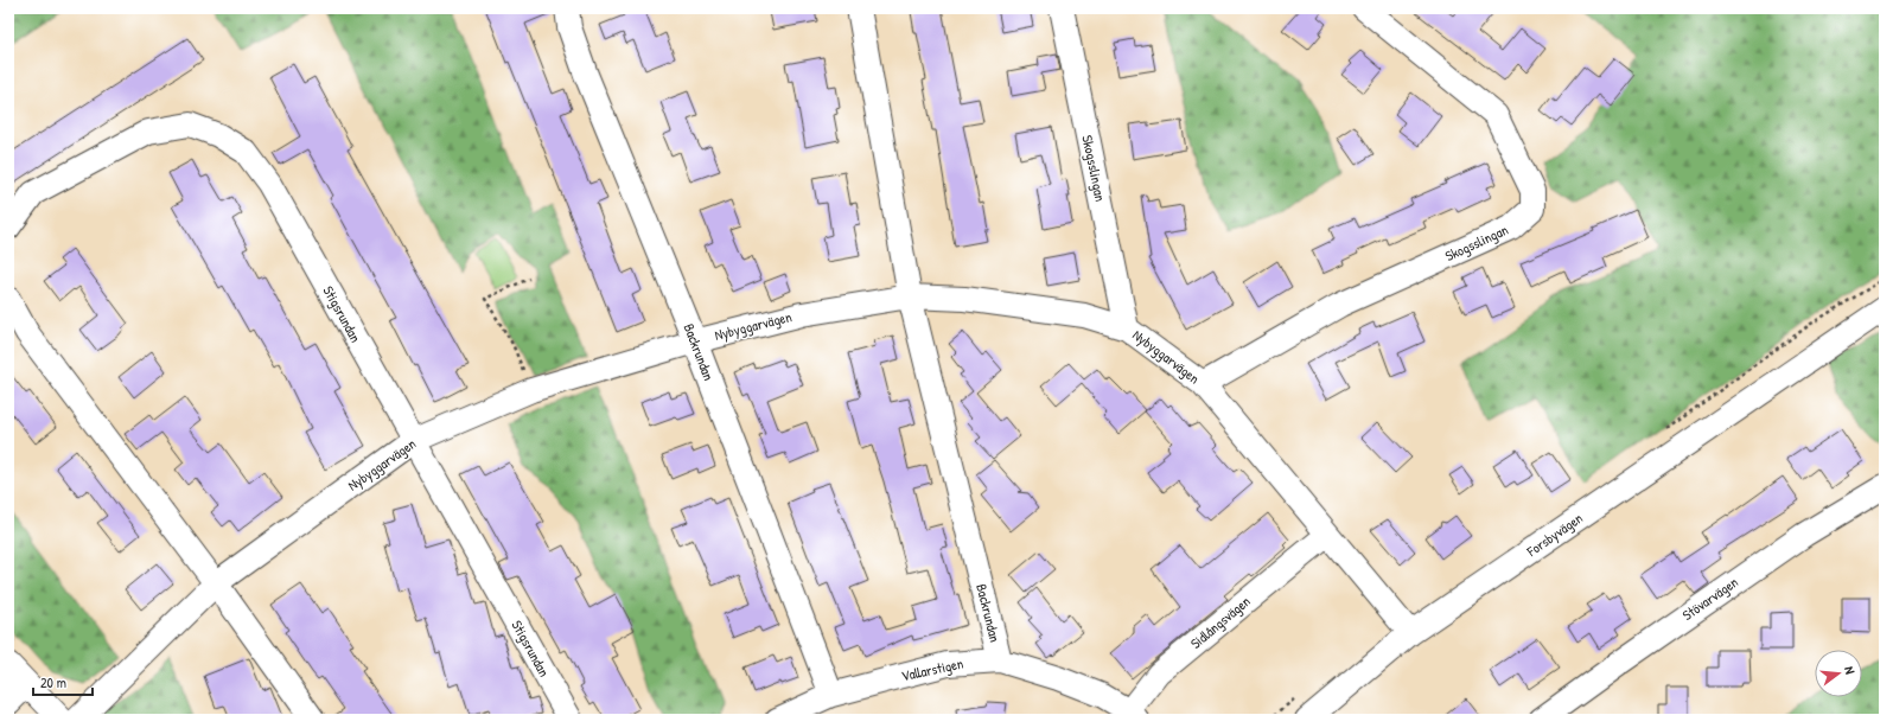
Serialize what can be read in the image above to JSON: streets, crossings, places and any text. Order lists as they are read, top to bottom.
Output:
{
  "streets": {
    "street": [
      "Skogsslingan",
      "Stigsrundan",
      "Nybyggarvägen",
      "Backrundan",
      "Forsbyvägen",
      "Stövarvägen",
      "Sidlångsvägen",
      "Vallarstigen"
    ]
  },
  "crossings": [
    ["Skogsslingan", "Nybyggarvägen"],
    ["Stigsrundan", "Nybyggarvägen"],
    ["Nybyggarvägen", "Backrundan"],
    ["Nybyggarvägen", "Forsbyvägen"],
    ["Nybyggarvägen", "Sidlångsvägen"],
    ["Backrundan", "Vallarstigen"],
    ["Sidlångsvägen", "Vallarstigen"]
  ],
  "scale_bar": "20 m",
  "north": "right"
}
